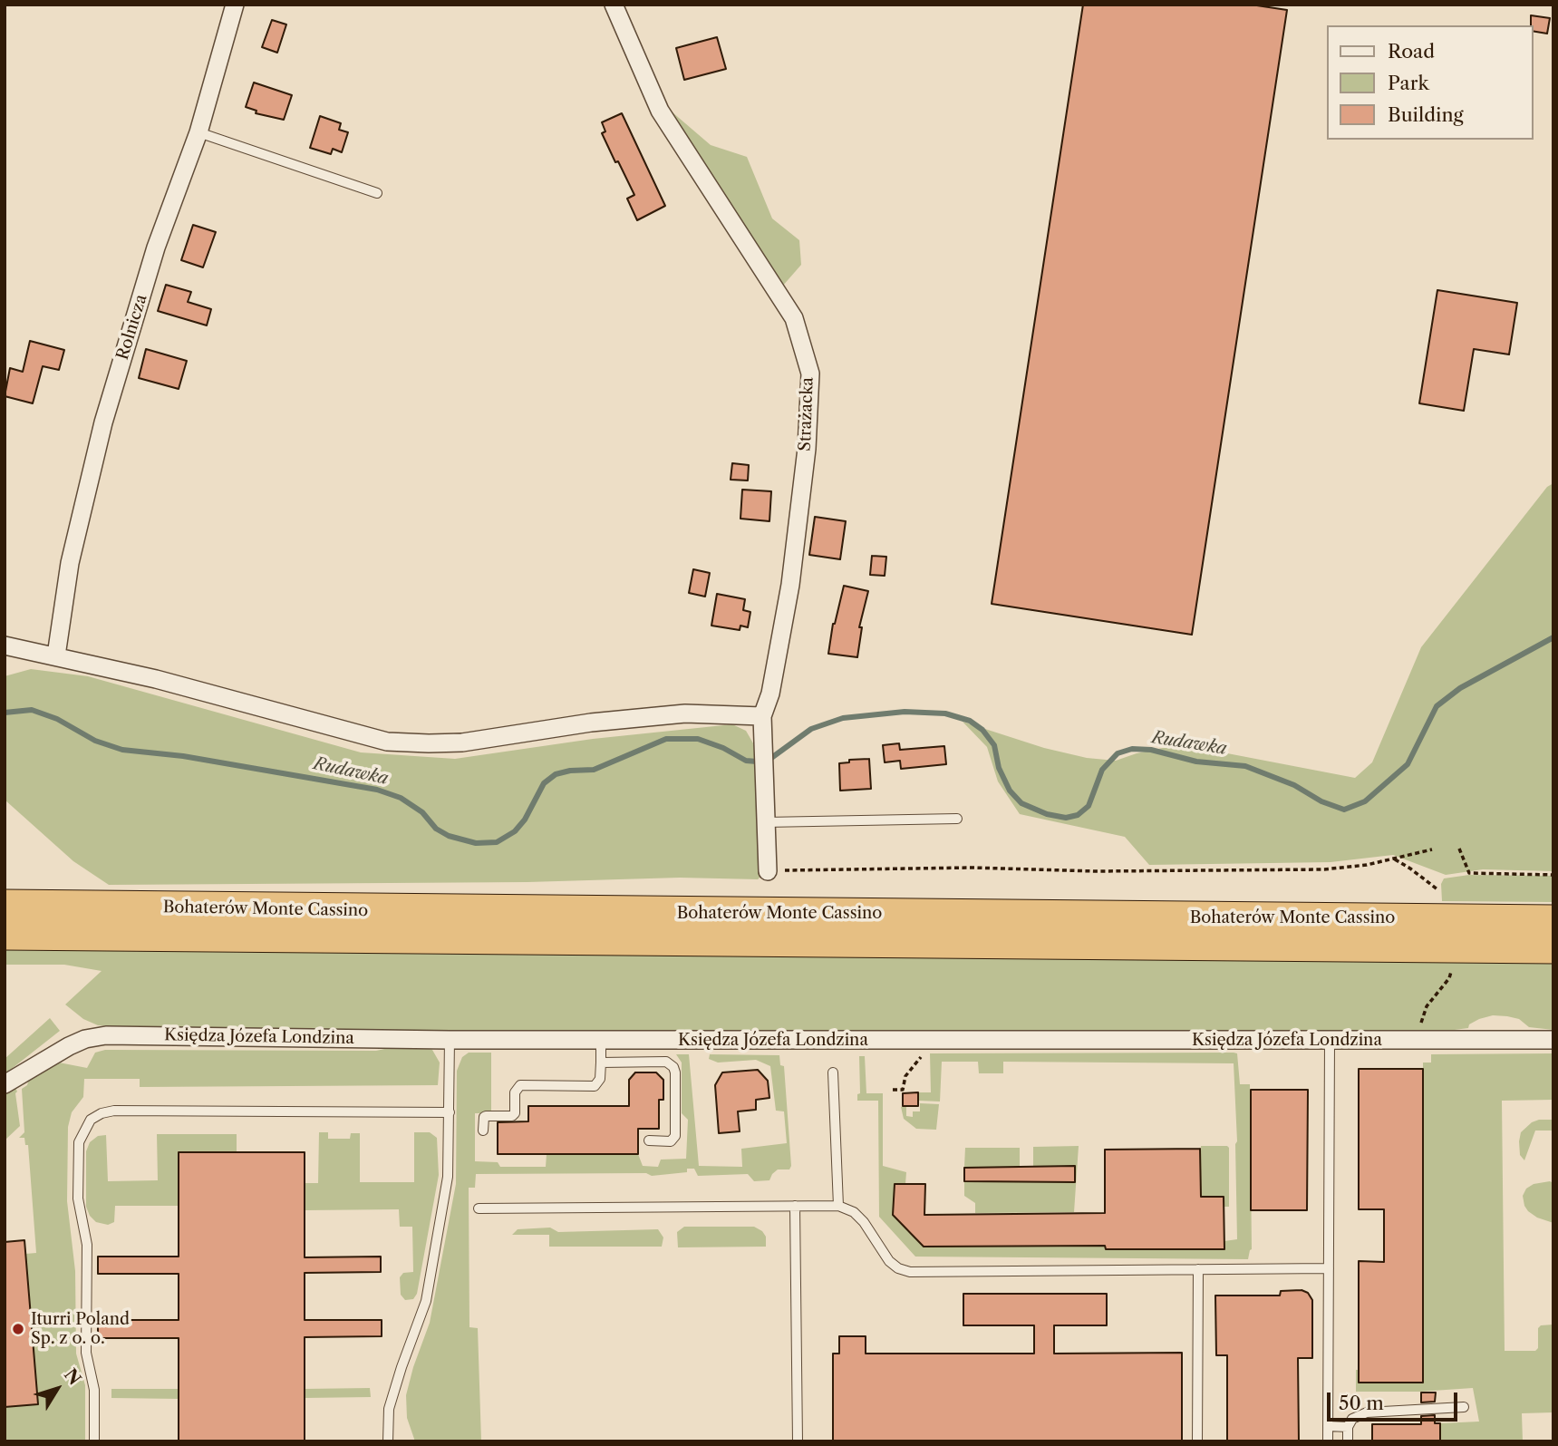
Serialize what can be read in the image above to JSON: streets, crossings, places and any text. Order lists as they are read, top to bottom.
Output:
{
  "streets": {
    "highway": ["Bohaterów Monte Cassino"],
    "street": ["Rolnicza", "Strażacka", "Księdza Józefa Londzina"]
  },
  "water": ["Rudawka"],
  "places": ["Iturri Poland Sp. z o. o."],
  "legend": ["Road", "Park", "Building"],
  "scale_bar": "50 m",
  "north": "top right"
}
